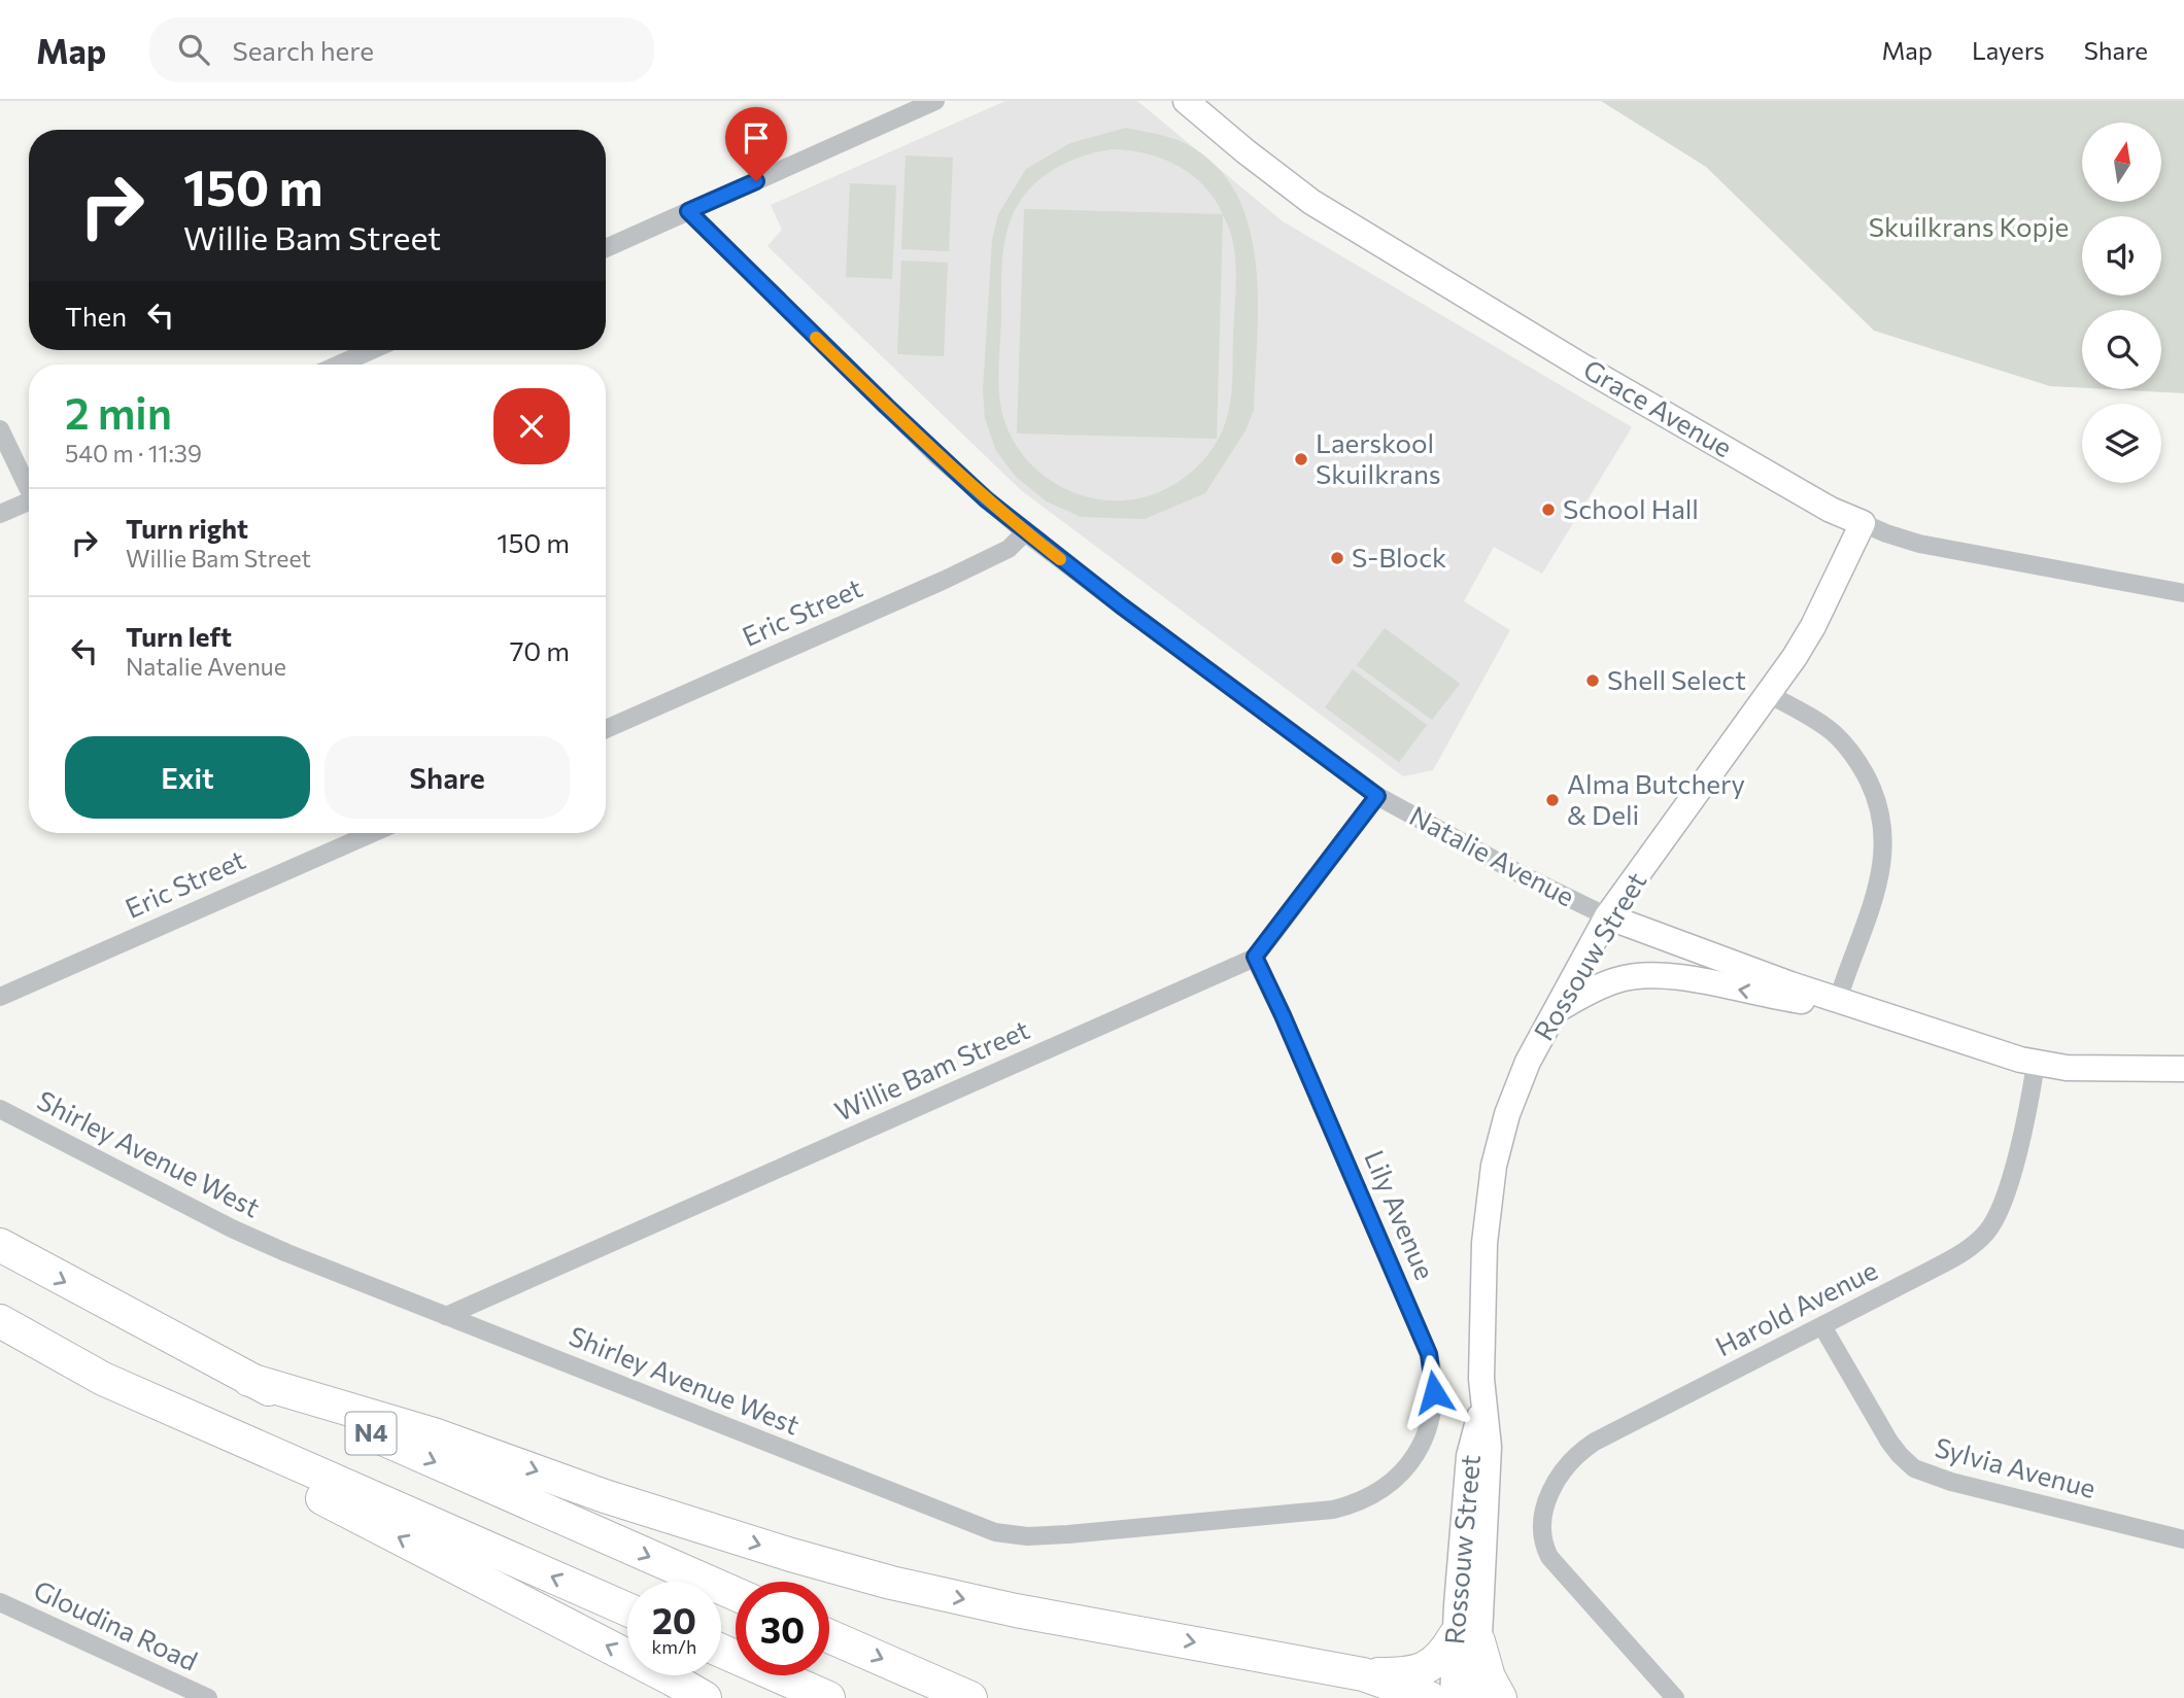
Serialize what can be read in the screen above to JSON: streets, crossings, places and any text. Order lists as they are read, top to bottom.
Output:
{
  "streets": {
    "highway": ["N4"],
    "street": [
      "Grace Avenue",
      "Eric Street",
      "Natalie Avenue",
      "Rossouw Street",
      "Willie Bam Street",
      "Shirley Avenue West",
      "Lily Avenue",
      "Harold Avenue",
      "Sylvia Avenue",
      "Gloudina Road"
    ]
  },
  "crossings": [
    ["Grace Avenue", "Rossouw Street"],
    ["Eric Street", "Natalie Avenue"],
    ["Natalie Avenue", "Rossouw Street"],
    ["Natalie Avenue", "Willie Bam Street"],
    ["Natalie Avenue", "Harold Avenue"],
    ["Willie Bam Street", "Shirley Avenue West"],
    ["Willie Bam Street", "Lily Avenue"],
    ["Shirley Avenue West", "Lily Avenue"],
    ["Harold Avenue", "Sylvia Avenue"]
  ],
  "parks": ["Skuilkrans Kopje"],
  "places": [
    "Laerskool Skuilkrans",
    "School Hall",
    "S-Block",
    "Shell Select",
    "Alma Butchery & Deli"
  ],
  "north": "top",
  "page": {
    "header": "Map",
    "search": "Search here",
    "nav": ["Map", "Layers", "Share"],
    "turn": ["150 m", "Willie Bam Street"],
    "then": "Then",
    "heading": ["2 min", "540 m · 11:39"],
    "list": [
      {
        "name": "Turn right",
        "note": "Willie Bam Street",
        "value": "150 m"
      },
      {
        "name": "Turn left",
        "note": "Natalie Avenue",
        "value": "70 m"
      }
    ],
    "buttons": ["Exit", "Share"],
    "speed": "20 km/h",
    "limit": "30"
  }
}
